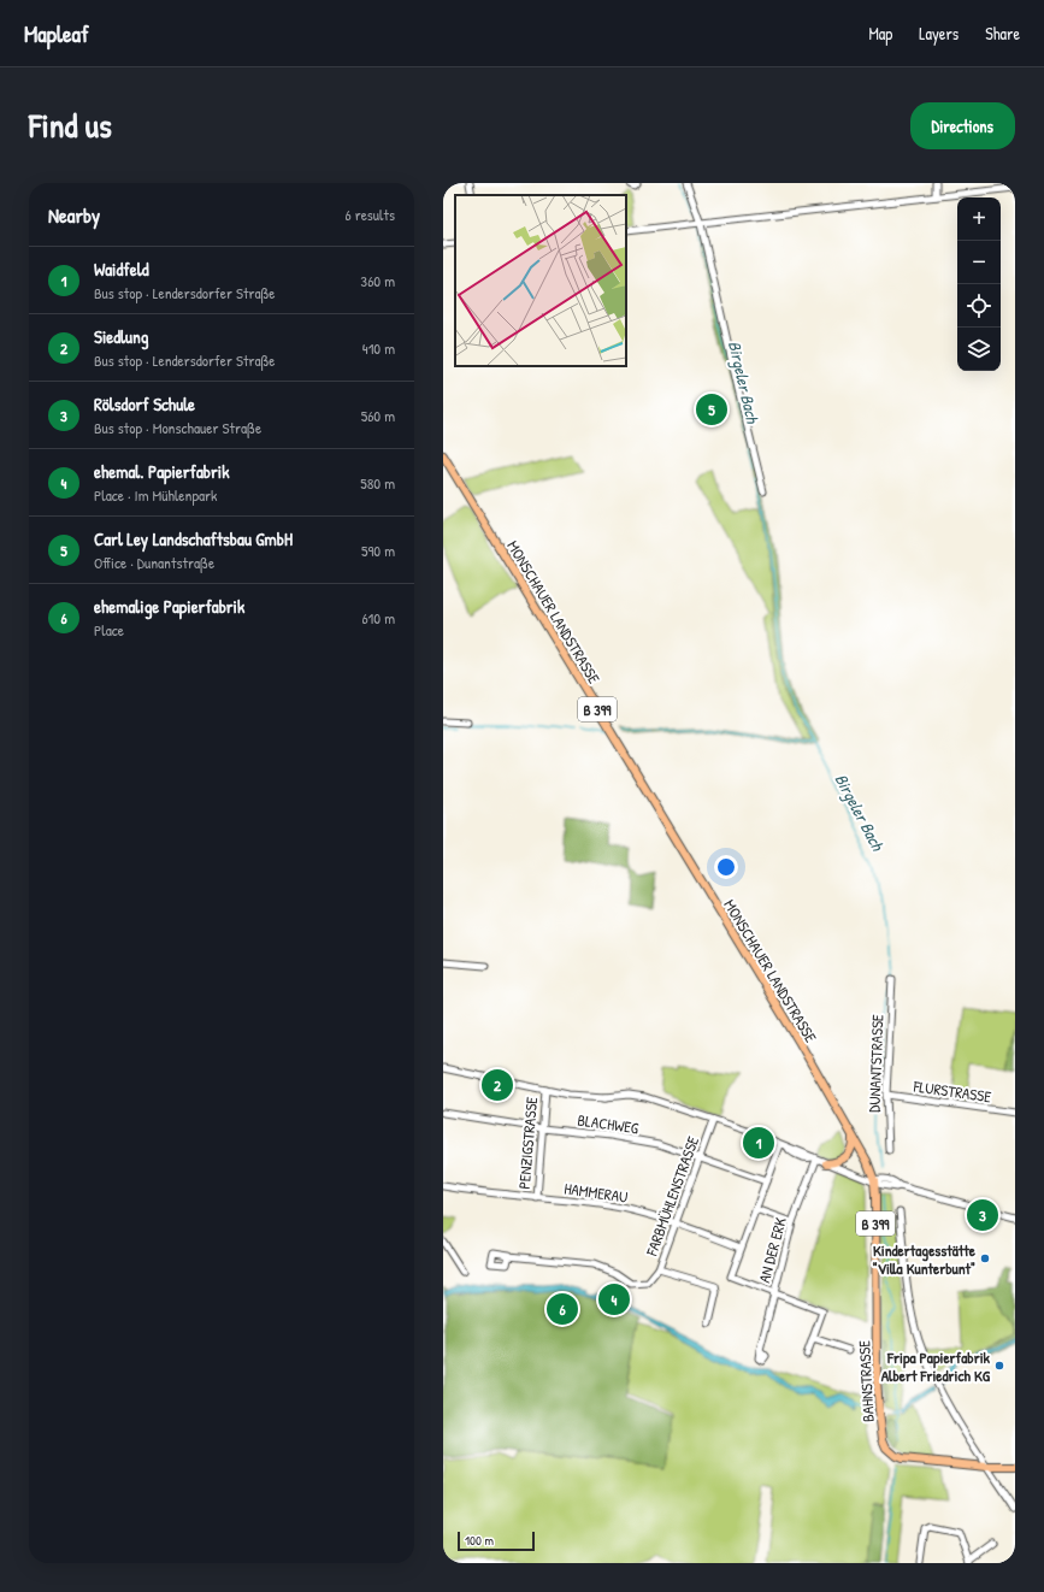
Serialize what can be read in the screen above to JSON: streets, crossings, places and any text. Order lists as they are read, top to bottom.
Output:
{
  "streets": {
    "main road": ["MONSCHAUER LANDSTRASSE", "B 399", "BAHNSTRASSE"],
    "street": [
      "DUNANTSTRASSE",
      "FLURSTRASSE",
      "BLACHWEG",
      "PENZIGSTRASSE",
      "HAMMERAU",
      "FARBMÜHLENSTRASSE",
      "AN DER ERK"
    ]
  },
  "crossings": [
    ["MONSCHAUER LANDSTRASSE", "BAHNSTRASSE"],
    ["DUNANTSTRASSE", "FLURSTRASSE"],
    ["BLACHWEG", "PENZIGSTRASSE"],
    ["BLACHWEG", "FARBMÜHLENSTRASSE"],
    ["PENZIGSTRASSE", "HAMMERAU"],
    ["HAMMERAU", "FARBMÜHLENSTRASSE"]
  ],
  "water": ["Birgeler Bach"],
  "places": ["Kindertagesstätte \"Villa Kunterbunt\"", "Fripa Papierfabrik Albert Friedrich KG"],
  "scale_bar": "100 m",
  "page": {
    "header": "Mapleaf",
    "nav": ["Map", "Layers", "Share"],
    "title": "Find us",
    "buttons": "Directions",
    "heading": ["Nearby", "6 results"],
    "map_buttons": ["+", "−"],
    "list": [
      {
        "mark": "1",
        "name": "Waidfeld",
        "note": "Bus stop · Lendersdorfer Straße",
        "value": "360 m"
      },
      {
        "mark": "2",
        "name": "Siedlung",
        "note": "Bus stop · Lendersdorfer Straße",
        "value": "410 m"
      },
      {
        "mark": "3",
        "name": "Rölsdorf Schule",
        "note": "Bus stop · Monschauer Straße",
        "value": "560 m"
      },
      {
        "mark": "4",
        "name": "ehemal. Papierfabrik",
        "note": "Place · Im Mühlenpark",
        "value": "580 m"
      },
      {
        "mark": "5",
        "name": "Carl Ley Landschaftsbau GmbH",
        "note": "Office · Dunantstraße",
        "value": "590 m"
      },
      {
        "mark": "6",
        "name": "ehemalige Papierfabrik",
        "note": "Place",
        "value": "610 m"
      }
    ],
    "pins": [
      "5",
      "2",
      "1",
      "3",
      "4",
      "6"
    ],
    "scale": "100 m"
  }
}
